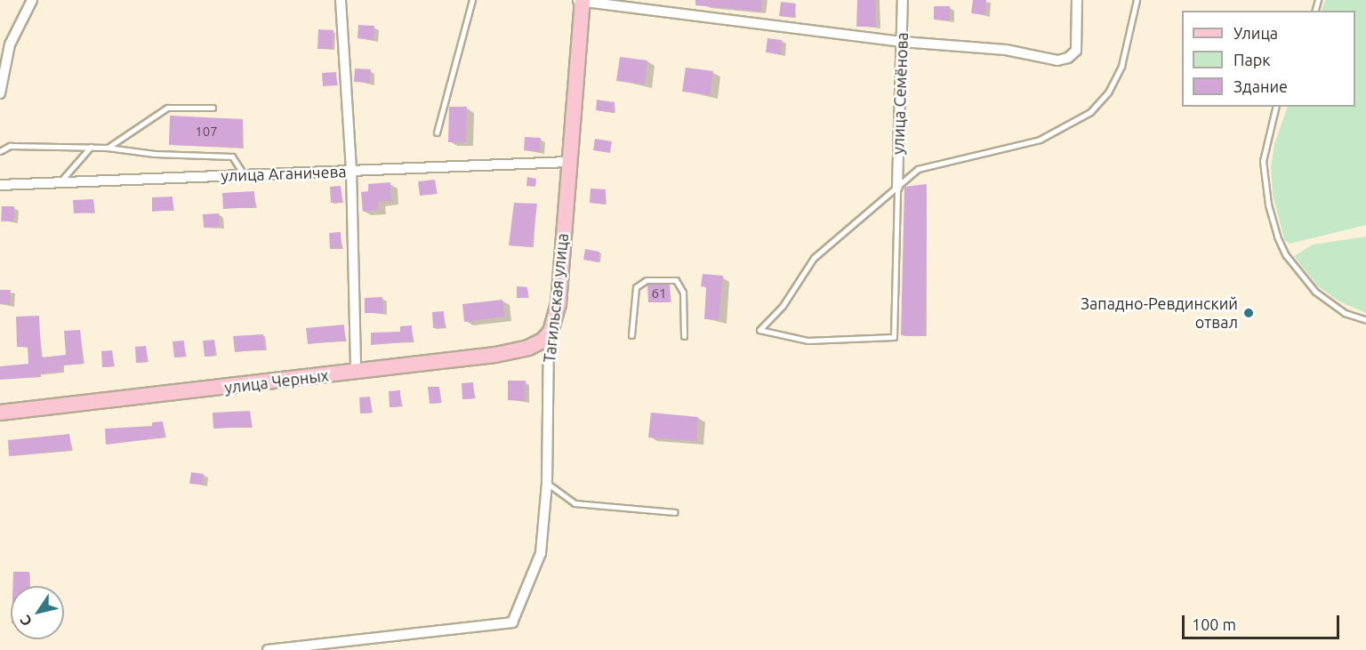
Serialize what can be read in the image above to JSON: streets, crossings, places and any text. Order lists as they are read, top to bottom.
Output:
{
  "streets": {
    "main road": ["Тагильская улица", "улица Черных"],
    "street": ["улица Семёнова", "улица Аганичева"]
  },
  "crossings": [
    ["улица Аганичева", "Тагильская улица"],
    ["Тагильская улица", "улица Черных"]
  ],
  "places": ["Западно-Ревдинский отвал"],
  "house_numbers": ["107", "61"],
  "legend": ["Улица", "Парк", "Здание"],
  "scale_bar": "100 m",
  "north": "bottom left"
}
